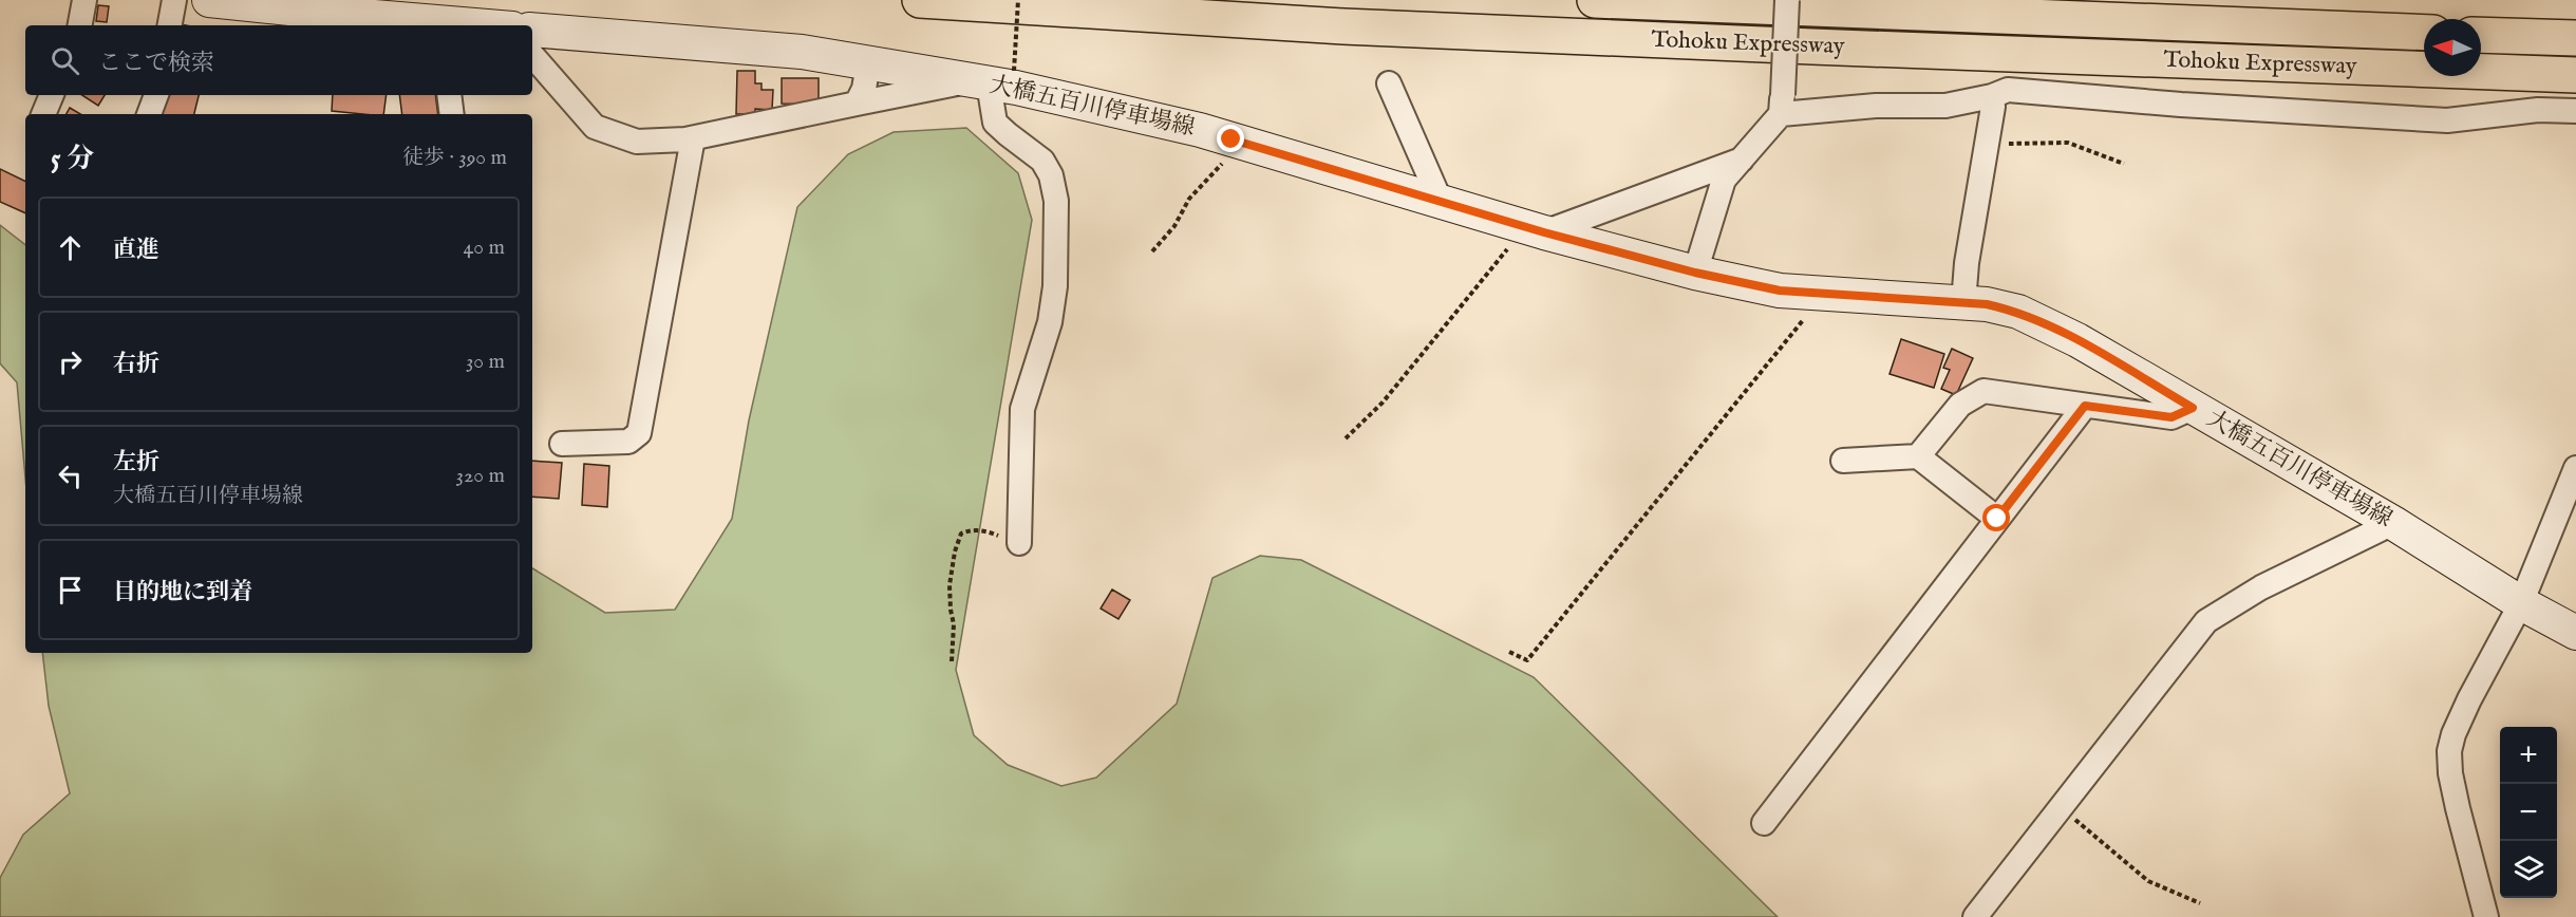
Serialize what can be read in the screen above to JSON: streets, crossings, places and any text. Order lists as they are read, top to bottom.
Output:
{
  "streets": {
    "highway": ["Tohoku Expressway"],
    "main road": ["大橋五百川停車場線"]
  },
  "north": "left",
  "page": {
    "search": "ここで検索",
    "heading": ["5 分", "徒歩 · 390 m"],
    "list": [
      ["直進", "40 m"],
      ["右折", "30 m"],
      ["左折", "大橋五百川停車場線", "320 m"],
      "目的地に到着"
    ],
    "map_buttons": ["+", "−"]
  }
}
